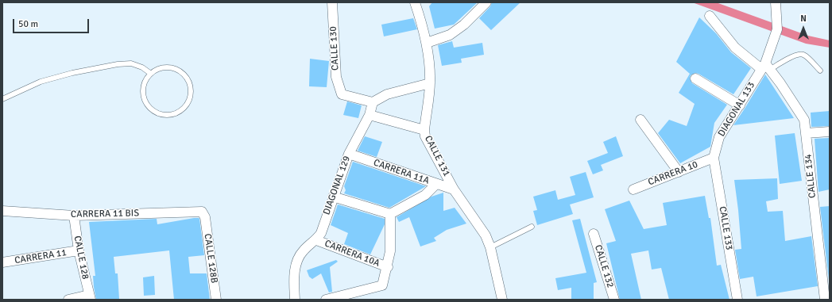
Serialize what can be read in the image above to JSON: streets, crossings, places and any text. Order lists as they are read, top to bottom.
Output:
{
  "streets": {
    "street": [
      "CALLE 130",
      "DIAGONAL 133",
      "CALLE 131",
      "CARRERA 11A",
      "CARRERA 10",
      "CALLE 134",
      "DIAGONAL 129",
      "CARRERA 11 BIS",
      "CALLE 133",
      "CARRERA 10A",
      "CARRERA 11",
      "CALLE 128",
      "CALLE 128B",
      "CALLE 132"
    ]
  },
  "crossings": [
    ["CALLE 130", "DIAGONAL 129"],
    ["DIAGONAL 133", "CARRERA 10"],
    ["DIAGONAL 133", "CALLE 134"],
    ["DIAGONAL 133", "CALLE 133"],
    ["CALLE 131", "CARRERA 11A"],
    ["CARRERA 11A", "DIAGONAL 129"],
    ["CARRERA 10", "CALLE 133"],
    ["DIAGONAL 129", "CARRERA 10A"],
    ["CARRERA 11 BIS", "CALLE 128"],
    ["CARRERA 11 BIS", "CALLE 128B"],
    ["CARRERA 11", "CALLE 128"]
  ],
  "scale_bar": "50 m",
  "north": "top"
}
